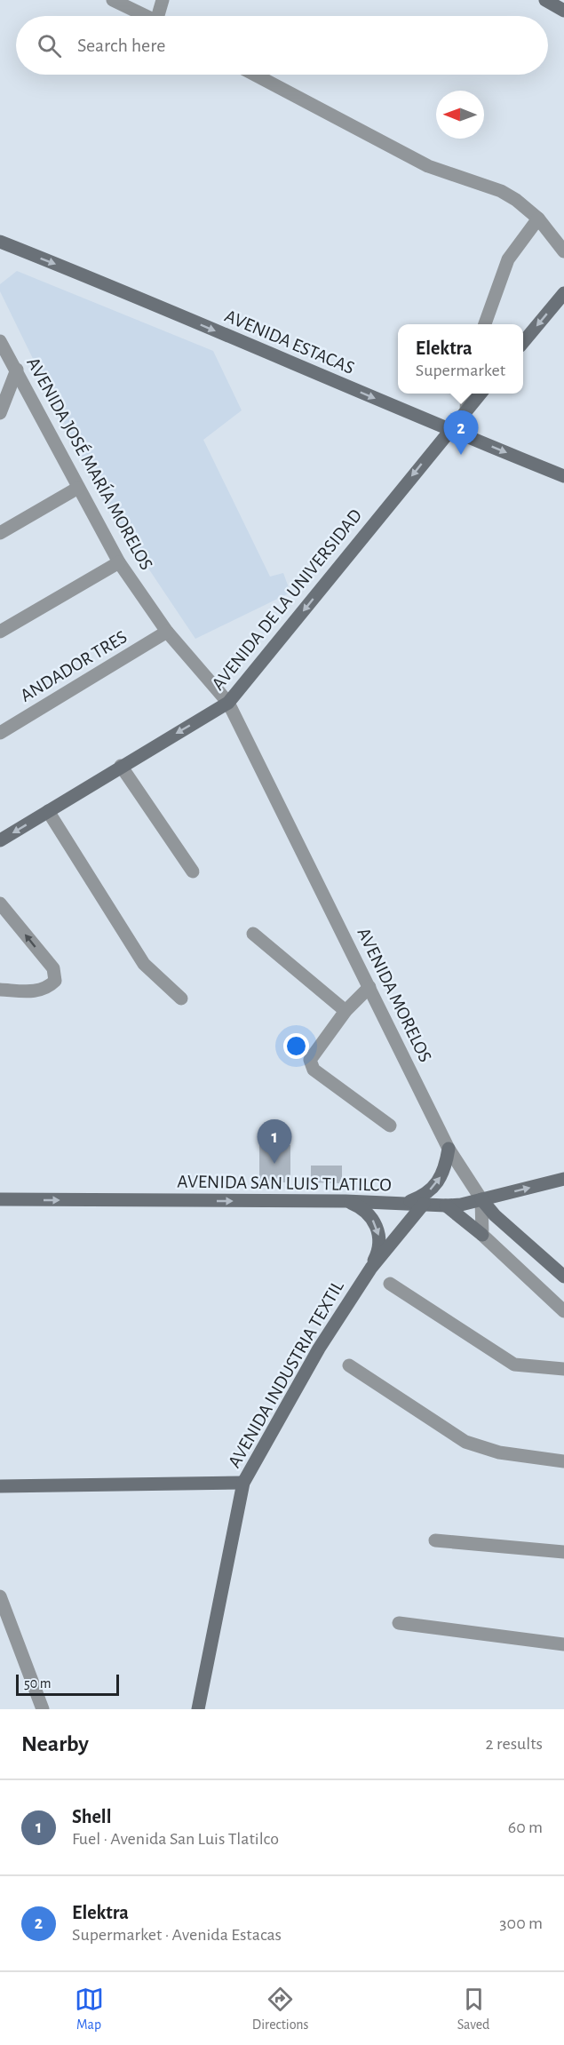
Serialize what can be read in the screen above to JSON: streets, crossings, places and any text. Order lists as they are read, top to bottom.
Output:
{
  "streets": {
    "main road": [
      "AVENIDA ESTACAS",
      "AVENIDA DE LA UNIVERSIDAD",
      "AVENIDA MORELOS",
      "AVENIDA SAN LUIS TLATILCO",
      "AVENIDA INDUSTRIA TEXTIL"
    ],
    "street": ["AVENIDA JOSÉ MARÍA MORELOS", "ANDADOR TRES"]
  },
  "crossings": [
    ["AVENIDA ESTACAS", "AVENIDA DE LA UNIVERSIDAD"],
    ["AVENIDA JOSÉ MARÍA MORELOS", "AVENIDA DE LA UNIVERSIDAD"],
    ["AVENIDA JOSÉ MARÍA MORELOS", "ANDADOR TRES"],
    ["AVENIDA JOSÉ MARÍA MORELOS", "AVENIDA MORELOS"],
    ["AVENIDA DE LA UNIVERSIDAD", "AVENIDA MORELOS"],
    ["AVENIDA MORELOS", "AVENIDA SAN LUIS TLATILCO"],
    ["AVENIDA SAN LUIS TLATILCO", "AVENIDA INDUSTRIA TEXTIL"]
  ],
  "one_way": ["AVENIDA ESTACAS", "AVENIDA DE LA UNIVERSIDAD", "AVENIDA SAN LUIS TLATILCO"],
  "scale_bar": "50 m",
  "north": "left",
  "page": {
    "search": "Search here",
    "popup": ["Elektra", "Supermarket"],
    "pins": ["2", "1"],
    "scale": "50 m",
    "heading": ["Nearby", "2 results"],
    "list": [
      {
        "mark": "1",
        "name": "Shell",
        "note": "Fuel · Avenida San Luis Tlatilco",
        "value": "60 m"
      },
      {
        "mark": "2",
        "name": "Elektra",
        "note": "Supermarket · Avenida Estacas",
        "value": "300 m"
      }
    ],
    "nav": ["Map", "Directions", "Saved"]
  }
}
